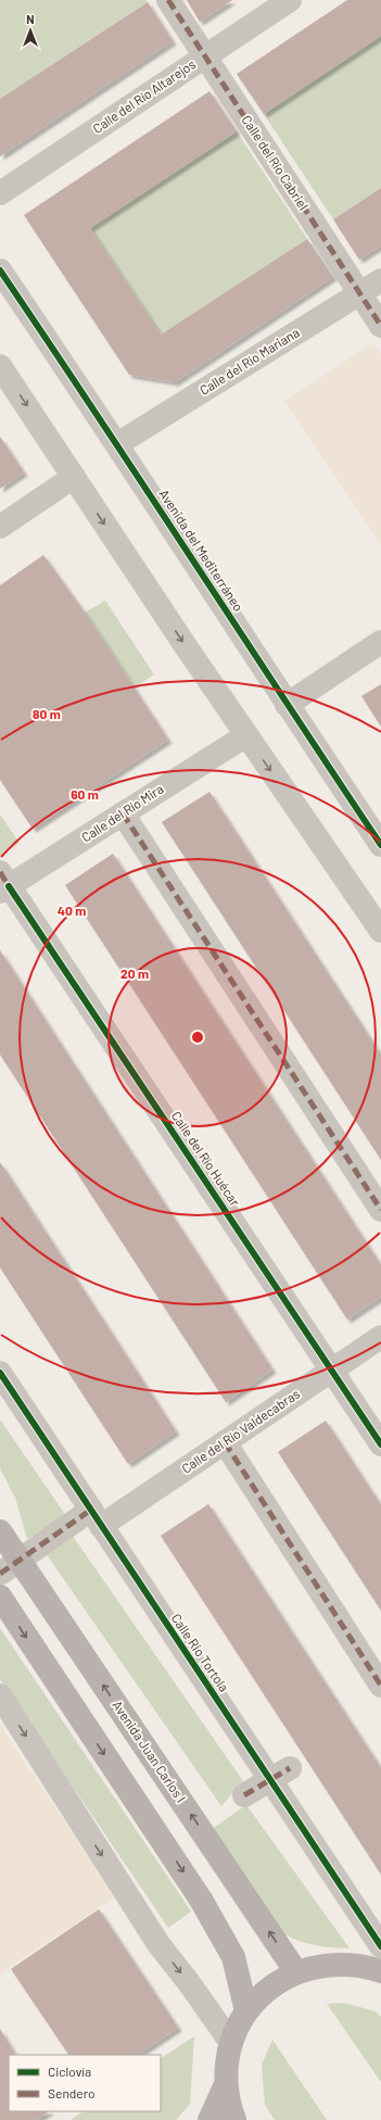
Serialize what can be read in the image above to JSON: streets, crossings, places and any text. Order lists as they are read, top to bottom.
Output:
{
  "streets": {
    "main road": ["Avenida Juan Carlos I"],
    "street": [
      "Calle del Río Altarejos",
      "Calle del Río Cabriel",
      "Calle del Río Mariana",
      "Avenida del Mediterráneo",
      "Calle del Río Mira",
      "Calle del Río Huécar",
      "Calle del Río Valdecabras",
      "Calle Rio Tortola"
    ]
  },
  "crossings": [
    ["Calle del Río Altarejos", "Calle del Río Cabriel"],
    ["Calle del Río Cabriel", "Calle del Río Mariana"],
    ["Calle del Río Mariana", "Avenida del Mediterráneo"],
    ["Calle del Río Mira", "Calle del Río Huécar"],
    ["Calle del Río Huécar", "Calle del Río Valdecabras"],
    ["Calle del Río Valdecabras", "Calle Rio Tortola"],
    ["Calle del Río Valdecabras", "Avenida Juan Carlos I"]
  ],
  "legend": ["Ciclovía", "Sendero"],
  "north": "top",
  "rings": [
    "80 m",
    "60 m",
    "40 m",
    "20 m"
  ]
}
